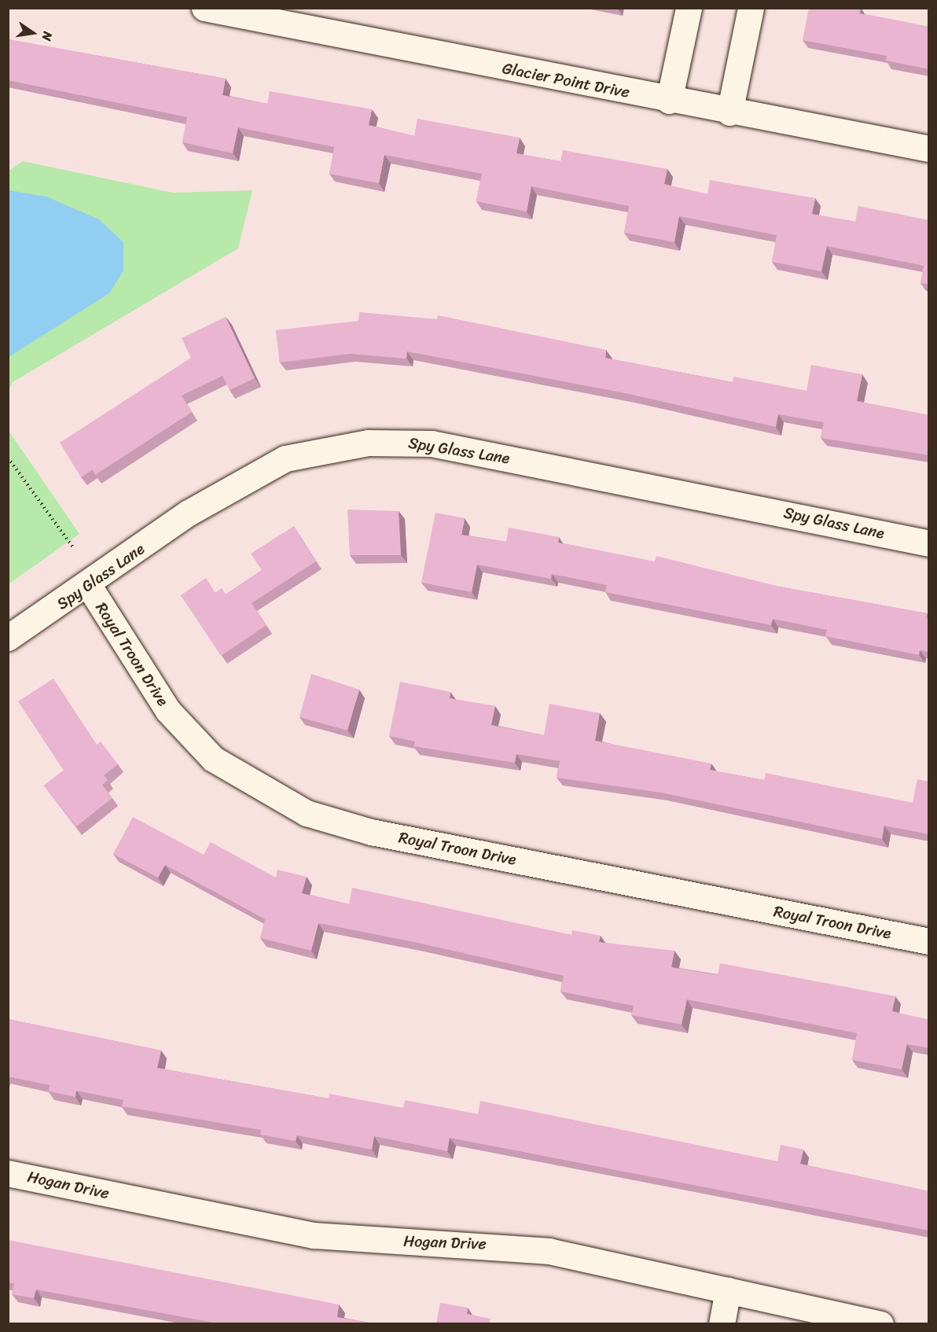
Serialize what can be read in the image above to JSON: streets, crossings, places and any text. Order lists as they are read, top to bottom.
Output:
{
  "streets": {
    "street": [
      "Glacier Point Drive",
      "Spy Glass Lane",
      "Royal Troon Drive",
      "Hogan Drive"
    ]
  },
  "crossings": [
    ["Spy Glass Lane", "Royal Troon Drive"]
  ],
  "north": "right"
}
